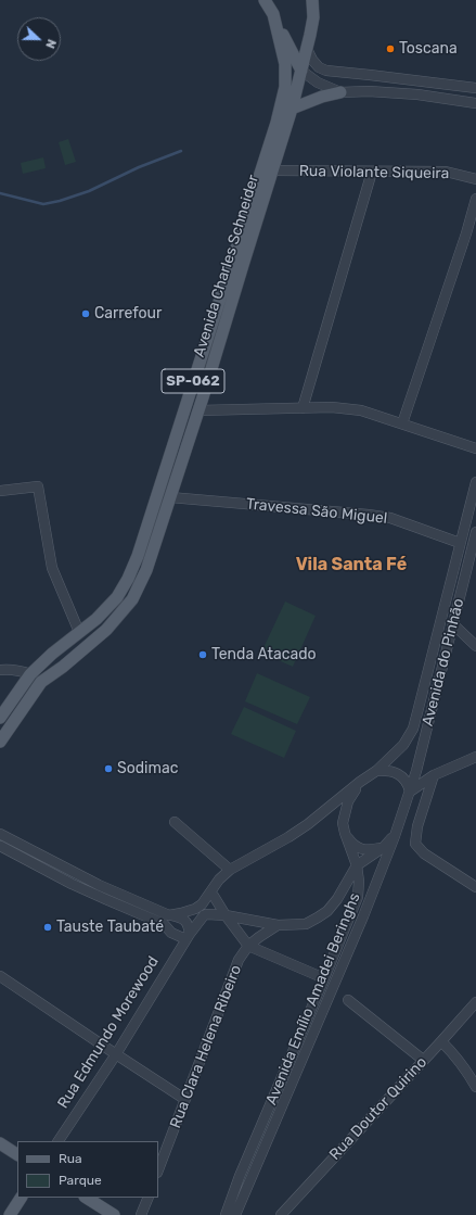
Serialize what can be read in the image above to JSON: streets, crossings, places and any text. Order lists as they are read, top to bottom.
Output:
{
  "streets": {
    "main road": ["Avenida Charles Schneider", "SP-062"],
    "street": [
      "Rua Violante Siqueira",
      "Travessa São Miguel",
      "Avenida do Pinhão",
      "Avenida Emílio Amadei Beringhs",
      "Rua Edmundo Morewood",
      "Rua Clara Helena Ribeiro",
      "Rua Doutor Quirino"
    ]
  },
  "crossings": [
    ["Rua Violante Siqueira", "Avenida Charles Schneider"],
    ["Avenida Charles Schneider", "Travessa São Miguel"],
    ["Avenida do Pinhão", "Avenida Emílio Amadei Beringhs"]
  ],
  "districts": ["Vila Santa Fé"],
  "places": [
    "Toscana",
    "Carrefour",
    "Tenda Atacado",
    "Sodimac",
    "Tauste Taubaté"
  ],
  "legend": ["Rua", "Parque"],
  "north": "right"
}
